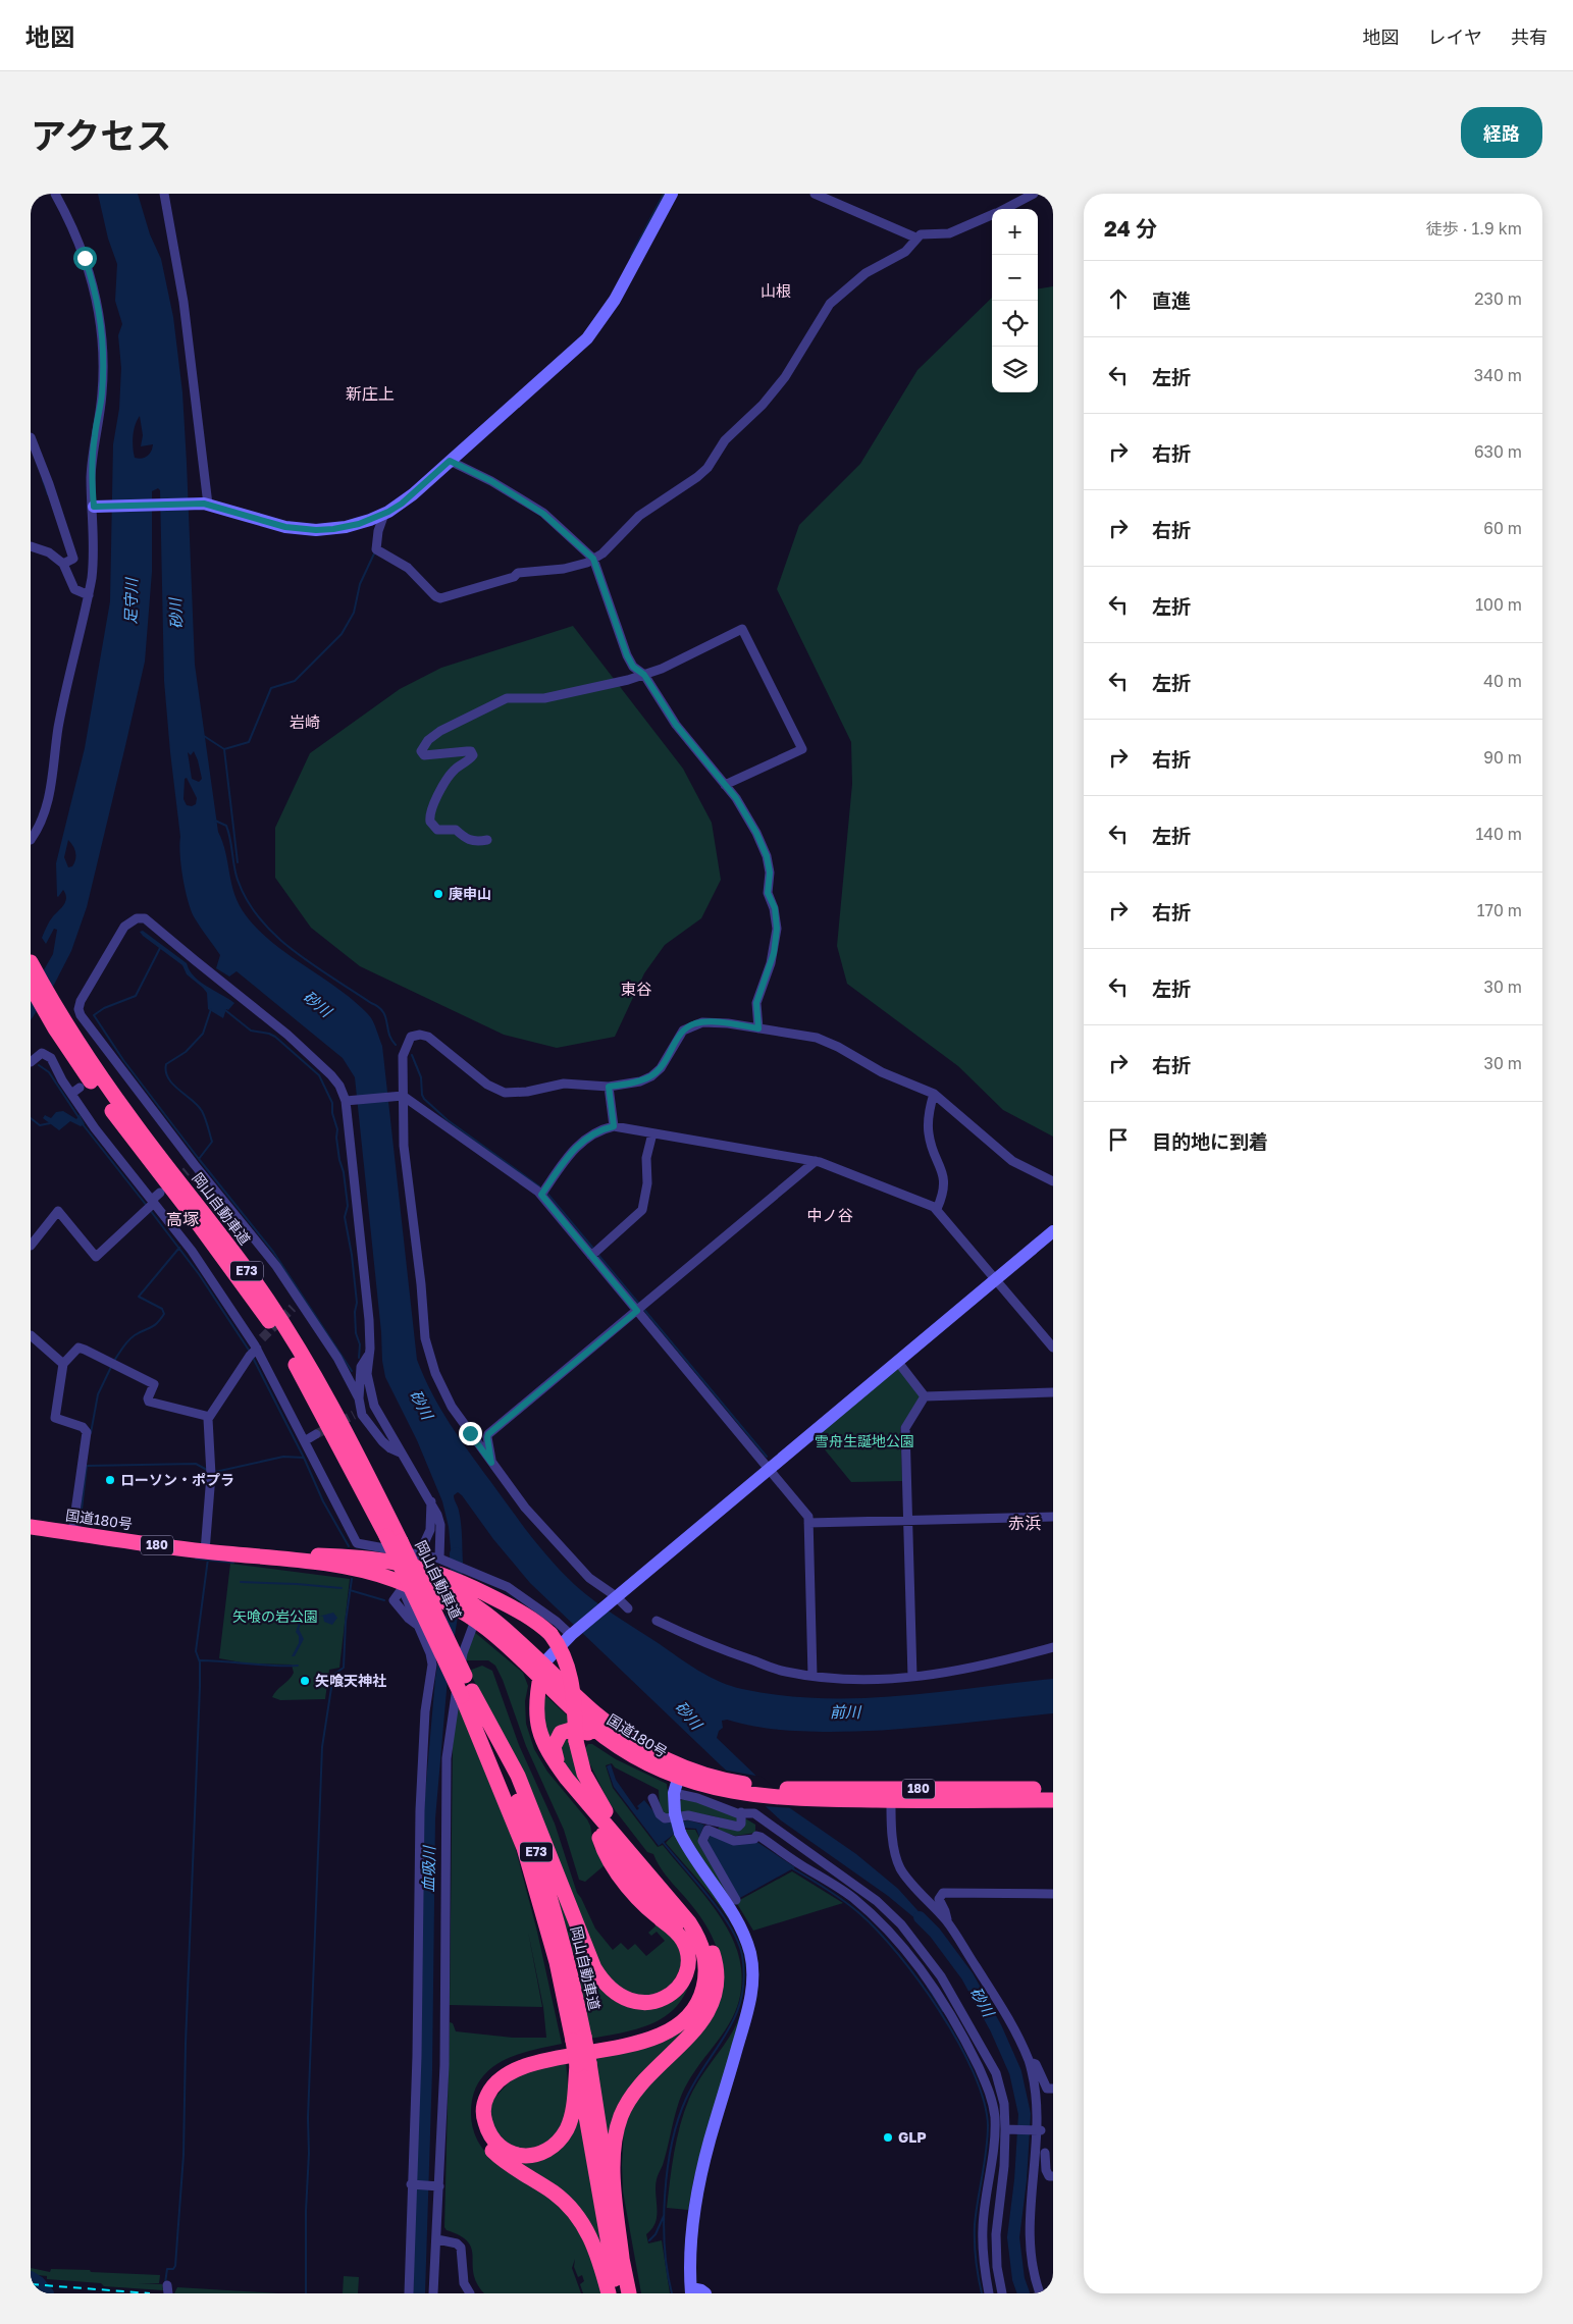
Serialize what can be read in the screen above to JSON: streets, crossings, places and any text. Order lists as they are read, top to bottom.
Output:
{
  "streets": {
    "highway": [
      "岡山自動車道",
      "E73",
      "国道180号",
      "180"
    ]
  },
  "districts": [
    "山根",
    "新庄上",
    "岩崎",
    "東谷",
    "中ノ谷",
    "高塚",
    "赤浜"
  ],
  "water": [
    "足守川",
    "砂川",
    "前川",
    "血吸川"
  ],
  "parks": ["雪舟生誕地公園", "矢喰の岩公園"],
  "places": [
    "庚申山",
    "ローソン・ポプラ",
    "矢喰天神社",
    "GLP"
  ],
  "page": {
    "header": "地図",
    "nav": ["地図", "レイヤ", "共有"],
    "title": "アクセス",
    "buttons": "経路",
    "heading": ["24 分", "徒歩 · 1.9 km"],
    "map_buttons": ["+", "−"],
    "list": [
      ["直進", "230 m"],
      ["左折", "340 m"],
      ["右折", "630 m"],
      ["右折", "60 m"],
      ["左折", "100 m"],
      ["左折", "40 m"],
      ["右折", "90 m"],
      ["左折", "140 m"],
      ["右折", "170 m"],
      ["左折", "30 m"],
      ["右折", "30 m"],
      "目的地に到着"
    ]
  }
}
